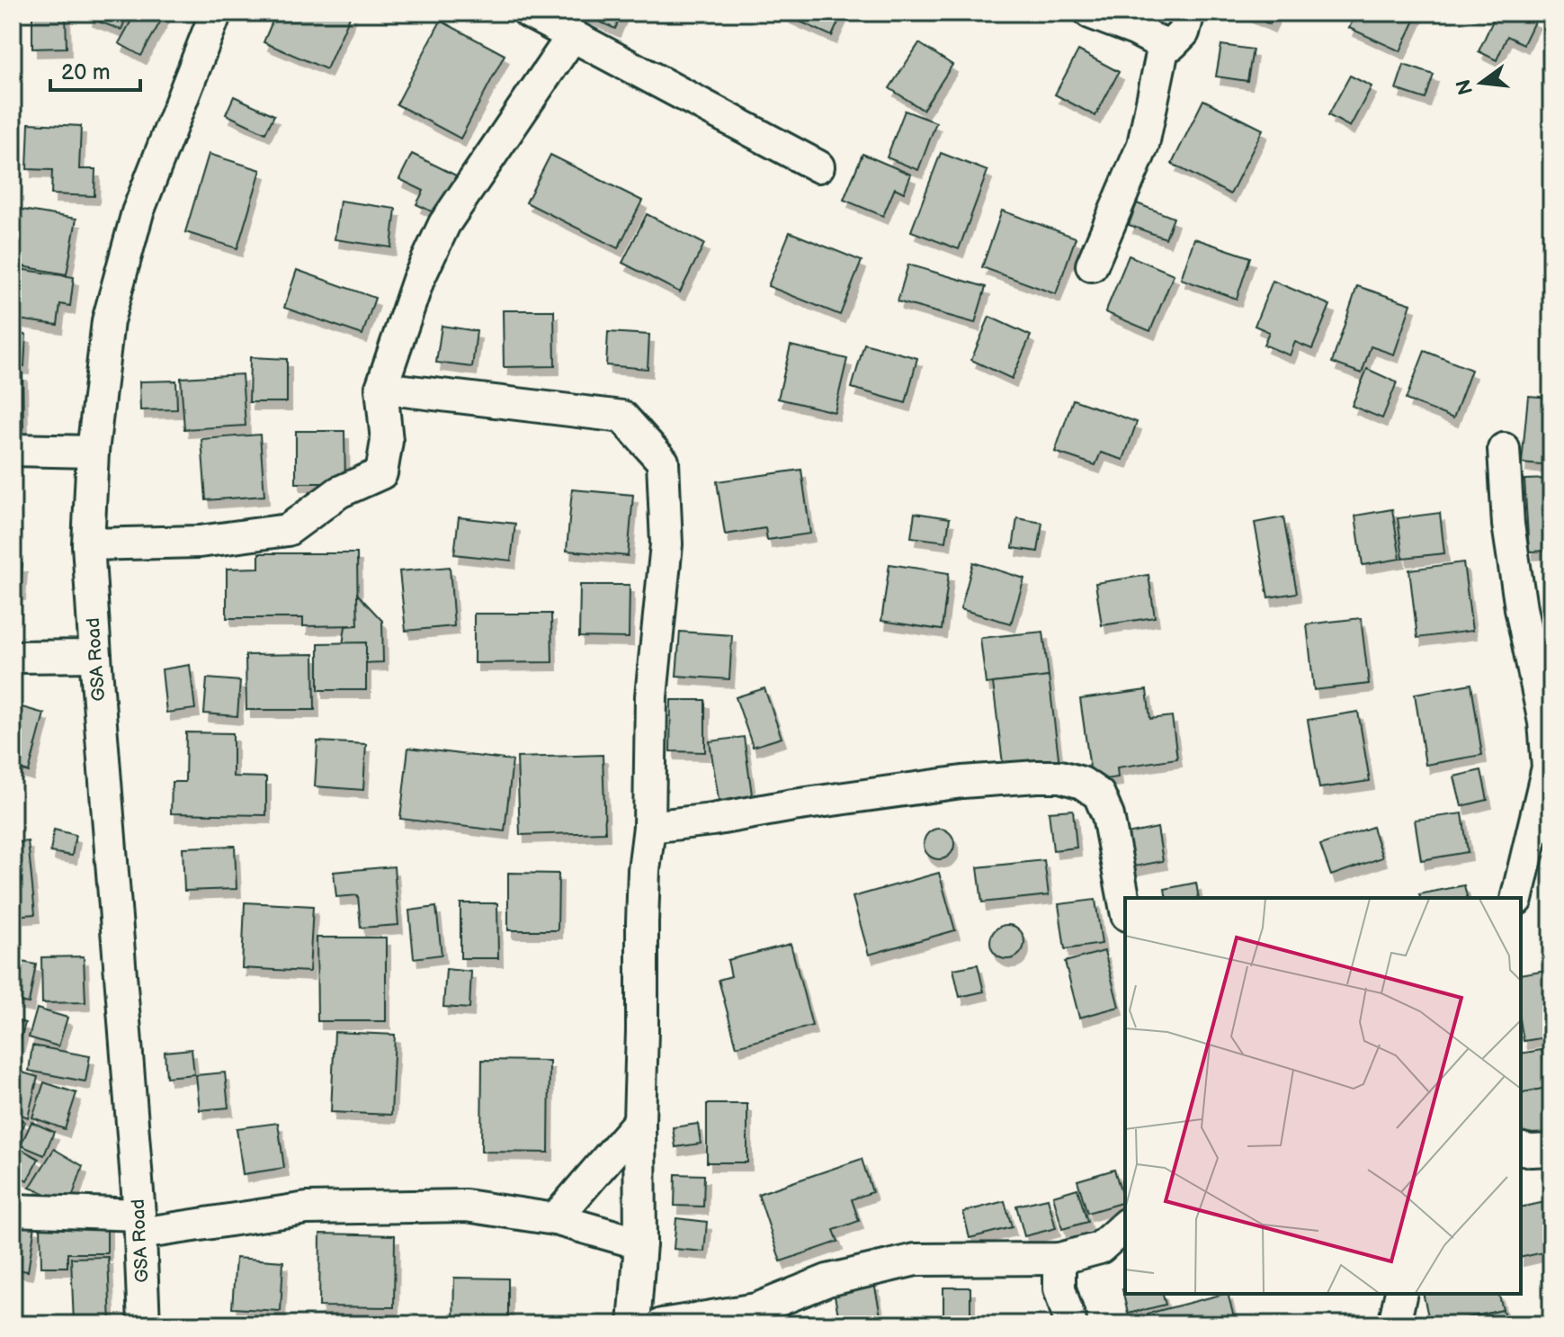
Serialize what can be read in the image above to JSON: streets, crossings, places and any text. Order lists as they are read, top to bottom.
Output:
{
  "streets": {
    "street": ["GSA Road"]
  },
  "scale_bar": "20 m",
  "north": "left"
}
